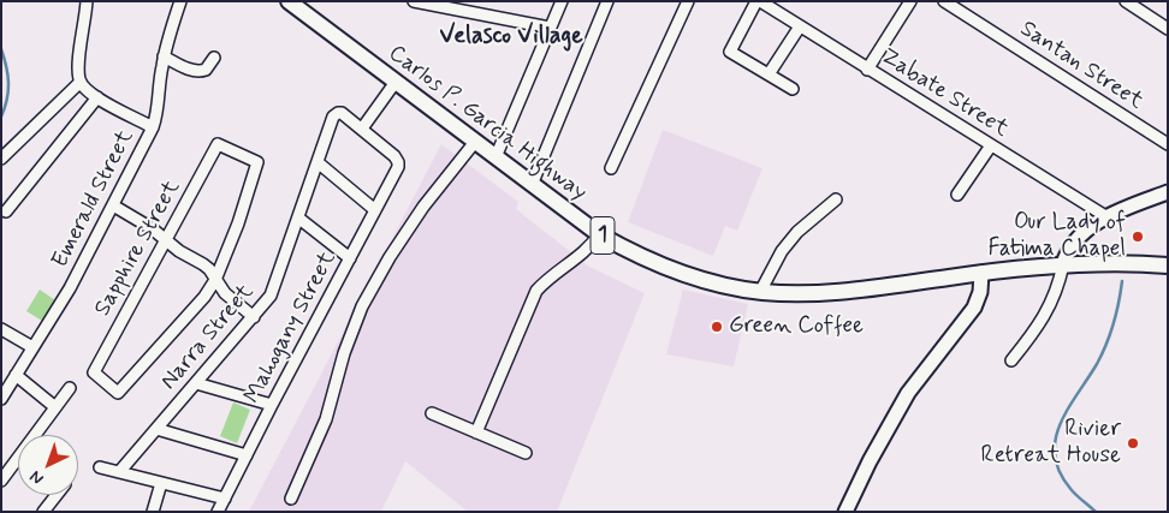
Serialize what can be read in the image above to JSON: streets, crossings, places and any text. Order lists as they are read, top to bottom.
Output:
{
  "streets": {
    "highway": ["Carlos P. Garcia Highway", "1"],
    "street": [
      "Santan Street",
      "Zabate Street",
      "Emerald Street",
      "Sapphire Street",
      "Mahogany Street",
      "Narra Street"
    ]
  },
  "crossings": [
    ["Mahogany Street", "Narra Street"]
  ],
  "districts": ["Velasco Village"],
  "places": ["Our Lady of Fatima Chapel", "Green Coffee", "Rivier Retreat House"],
  "north": "bottom left"
}
